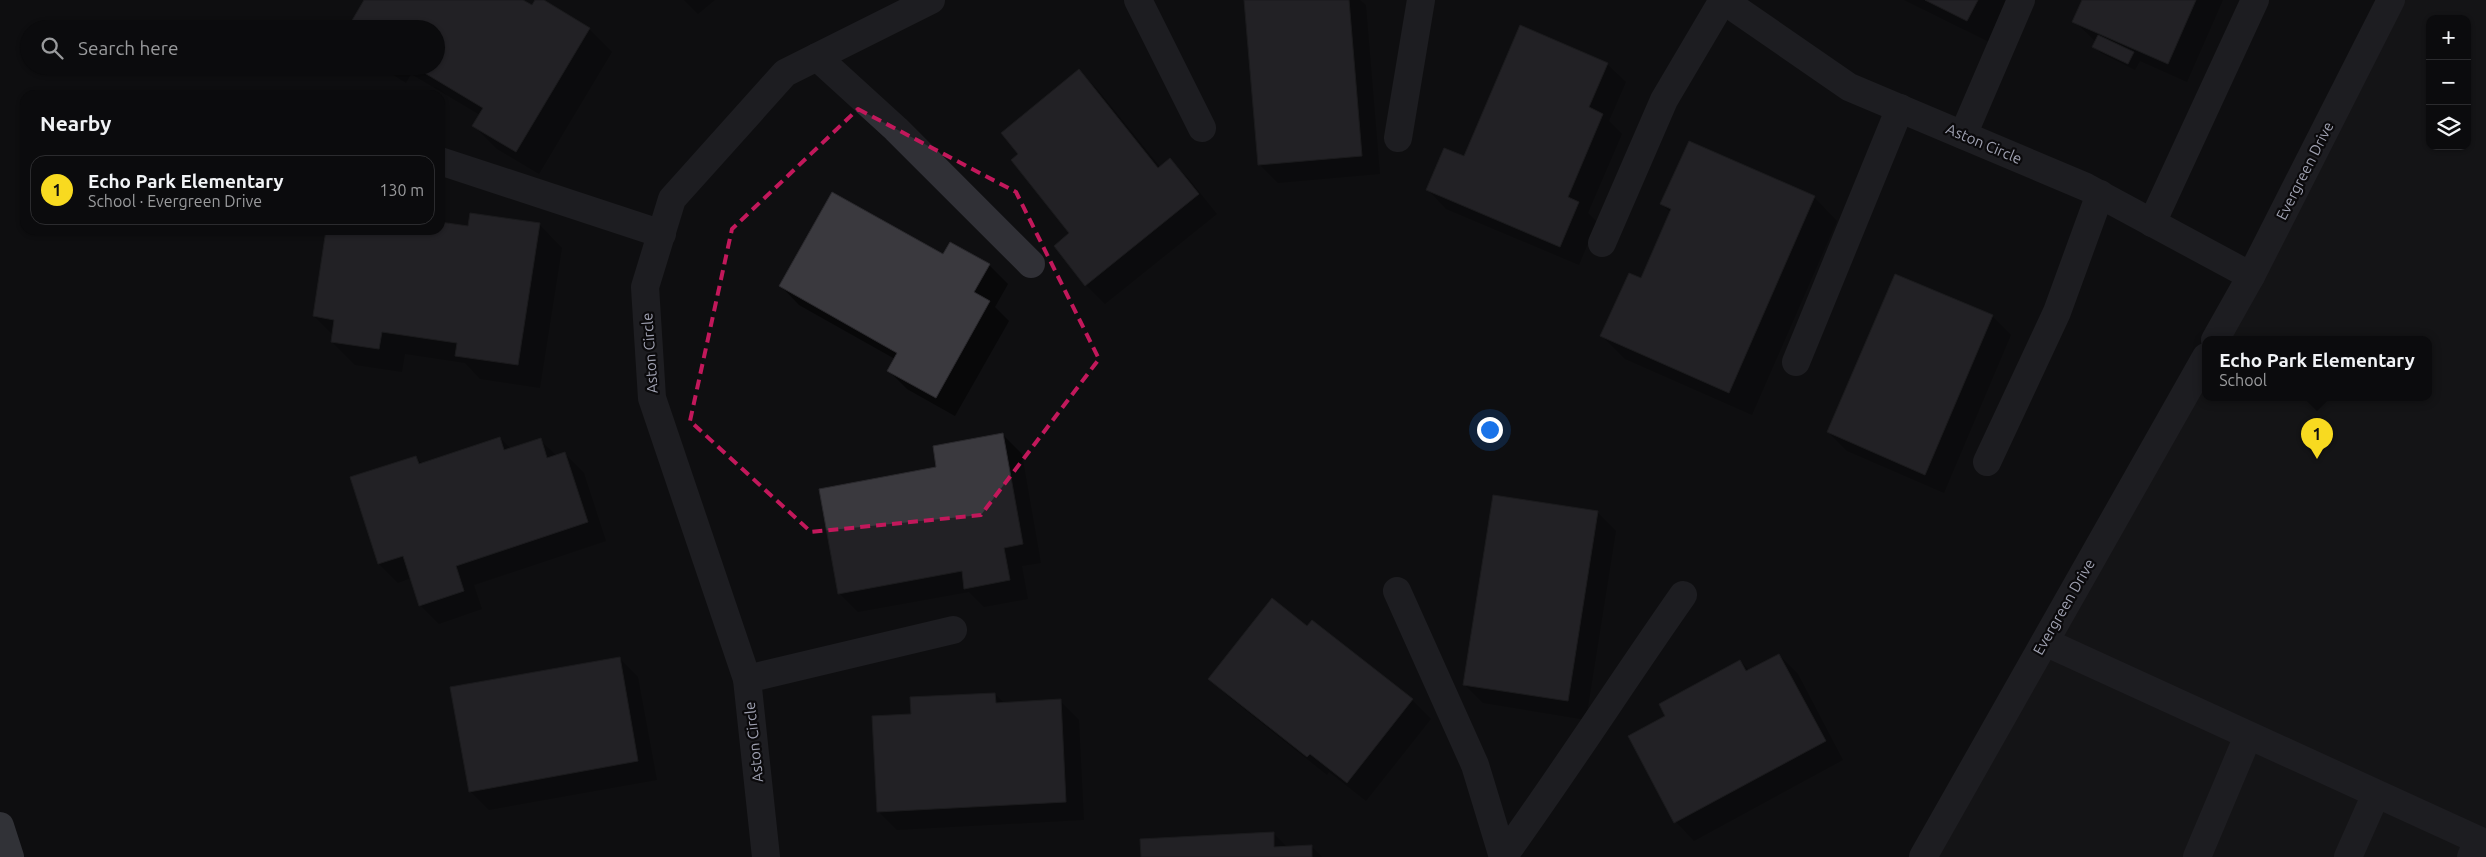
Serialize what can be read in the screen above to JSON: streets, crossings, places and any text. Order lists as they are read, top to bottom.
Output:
{
  "streets": {
    "street": ["Aston Circle", "Evergreen Drive"]
  },
  "crossings": [
    ["Aston Circle", "Evergreen Drive"]
  ],
  "page": {
    "map_buttons": ["+", "−"],
    "search": "Search here",
    "heading": "Nearby",
    "list": [
      {
        "mark": "1",
        "name": "Echo Park Elementary",
        "note": "School · Evergreen Drive",
        "value": "130 m"
      }
    ],
    "popup": ["Echo Park Elementary", "School"],
    "pins": "1"
  }
}
